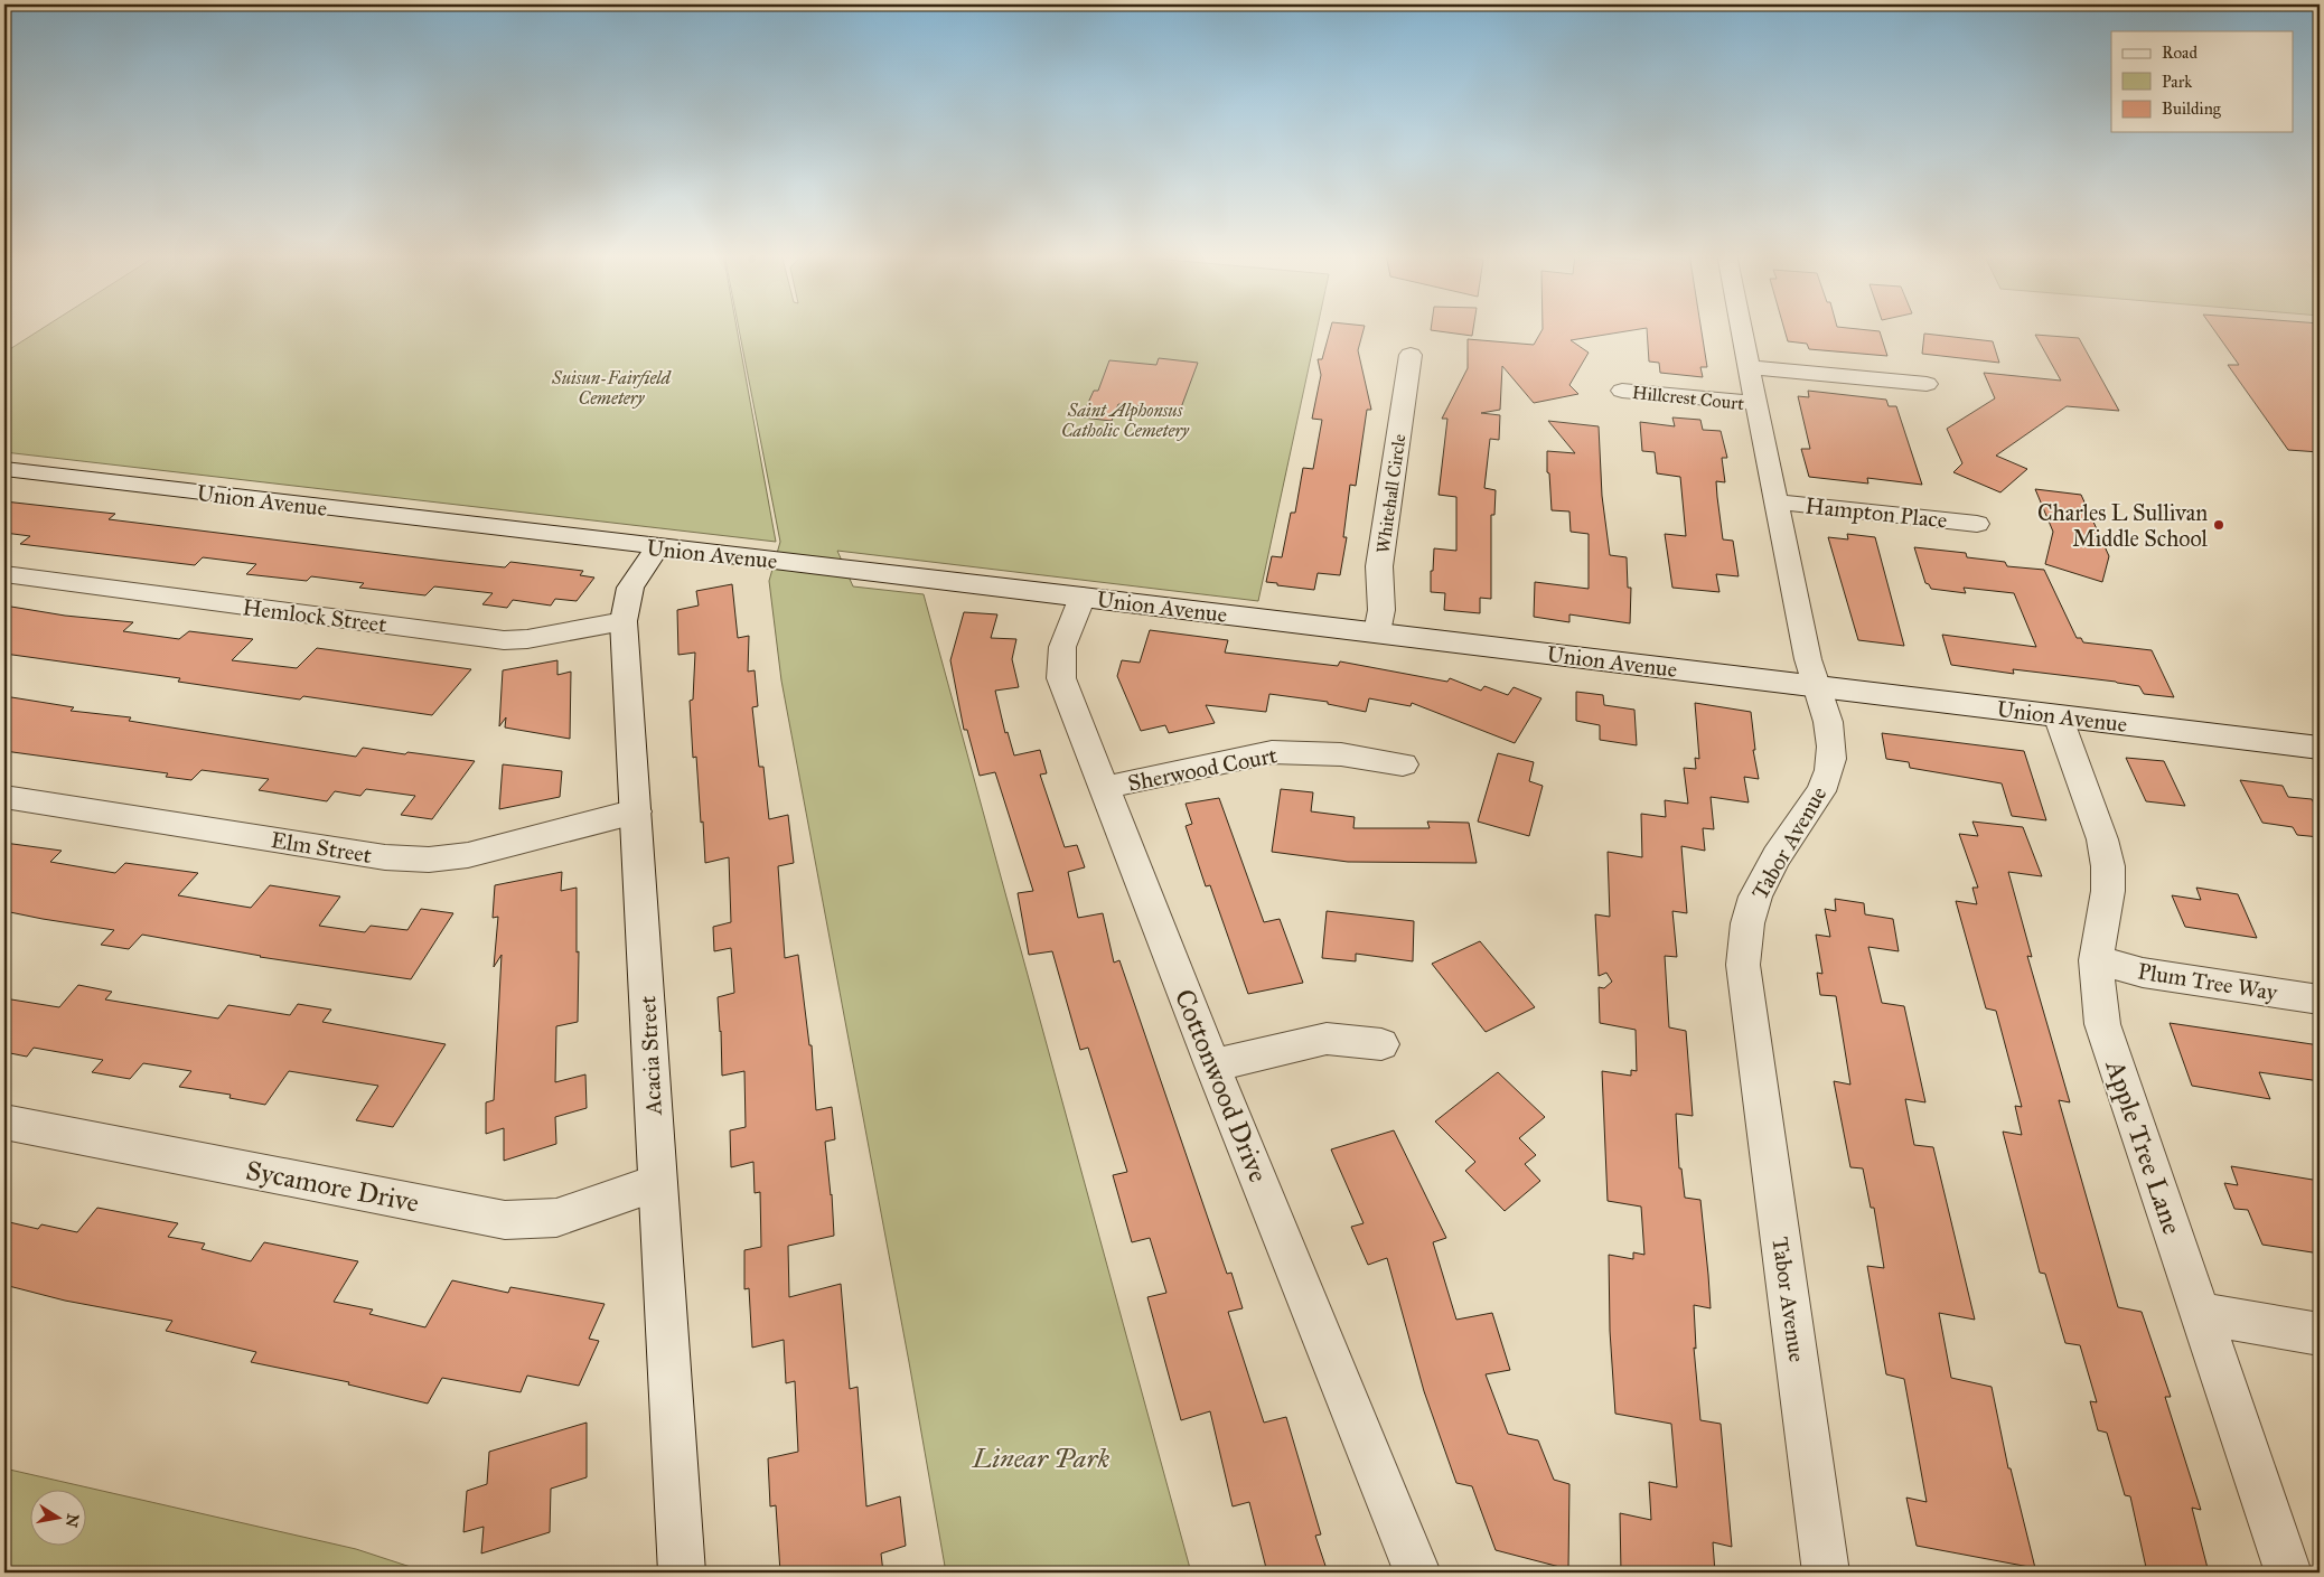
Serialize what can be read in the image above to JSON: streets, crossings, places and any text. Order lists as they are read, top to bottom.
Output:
{
  "streets": {
    "street": [
      "Hillcrest Court",
      "Whitehall Circle",
      "Union Avenue",
      "Hampton Place",
      "Hemlock Street",
      "Sherwood Court",
      "Tabor Avenue",
      "Elm Street",
      "Plum Tree Way",
      "Acacia Street",
      "Cottonwood Drive",
      "Apple Tree Lane",
      "Sycamore Drive"
    ]
  },
  "crossings": [
    ["Hillcrest Court", "Tabor Avenue"],
    ["Whitehall Circle", "Union Avenue"],
    ["Union Avenue", "Tabor Avenue"],
    ["Union Avenue", "Acacia Street"],
    ["Union Avenue", "Cottonwood Drive"],
    ["Union Avenue", "Apple Tree Lane"],
    ["Hampton Place", "Tabor Avenue"],
    ["Hemlock Street", "Acacia Street"],
    ["Sherwood Court", "Cottonwood Drive"],
    ["Elm Street", "Acacia Street"],
    ["Plum Tree Way", "Apple Tree Lane"],
    ["Acacia Street", "Sycamore Drive"]
  ],
  "parks": ["Suisun-Fairfield Cemetery", "Saint Alphonsus Catholic Cemetery", "Linear Park"],
  "places": ["Charles L Sullivan Middle School"],
  "legend": ["Road", "Park", "Building"],
  "north": "right"
}
